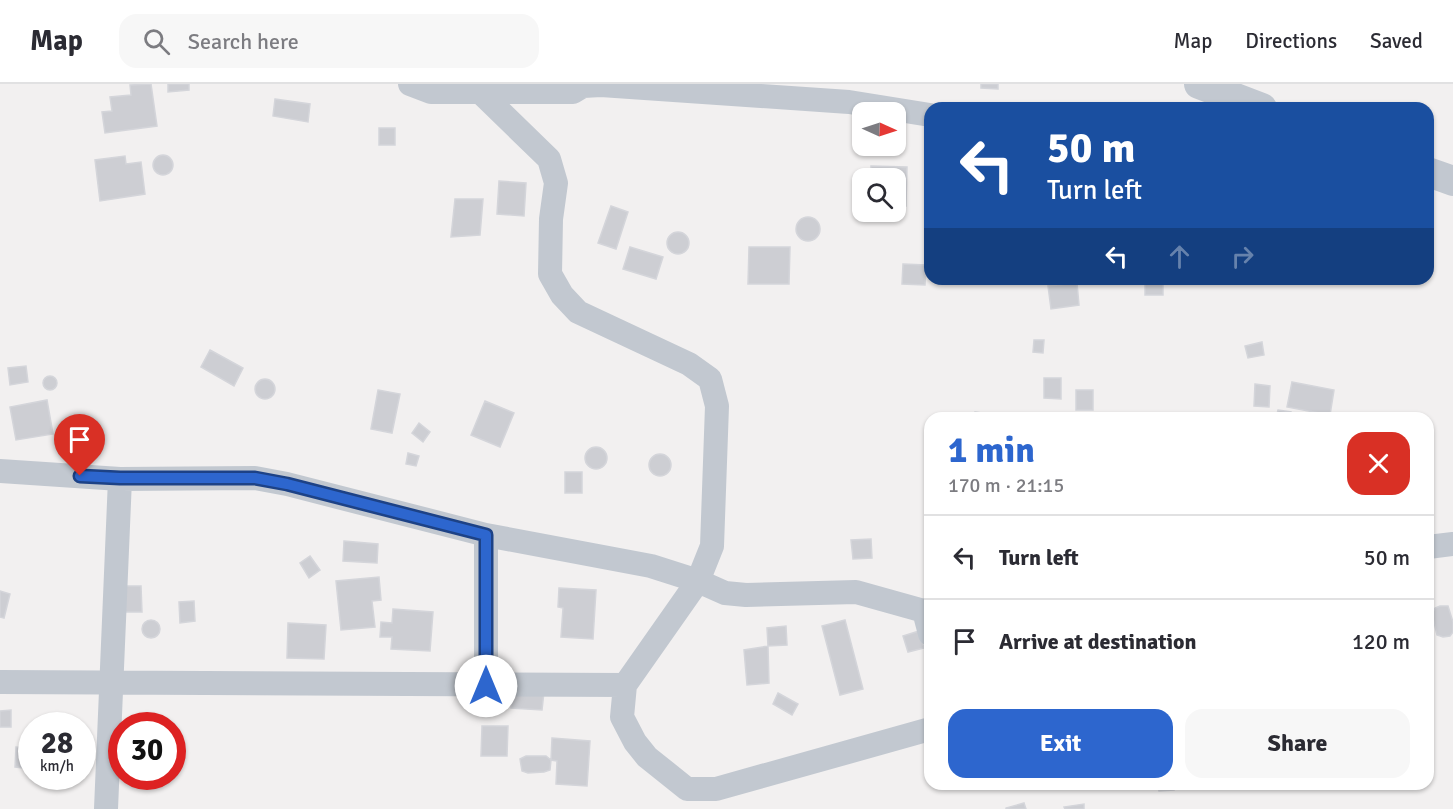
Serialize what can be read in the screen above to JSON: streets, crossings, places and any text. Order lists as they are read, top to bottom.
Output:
{
  "north": "right",
  "page": {
    "header": "Map",
    "search": "Search here",
    "nav": ["Map", "Directions", "Saved"],
    "turn": ["50 m", "Turn left"],
    "heading": ["1 min", "170 m · 21:15"],
    "list": [
      {
        "name": "Turn left",
        "value": "50 m"
      },
      {
        "name": "Arrive at destination",
        "value": "120 m"
      }
    ],
    "buttons": ["Exit", "Share"],
    "speed": "28 km/h",
    "limit": "30"
  }
}
